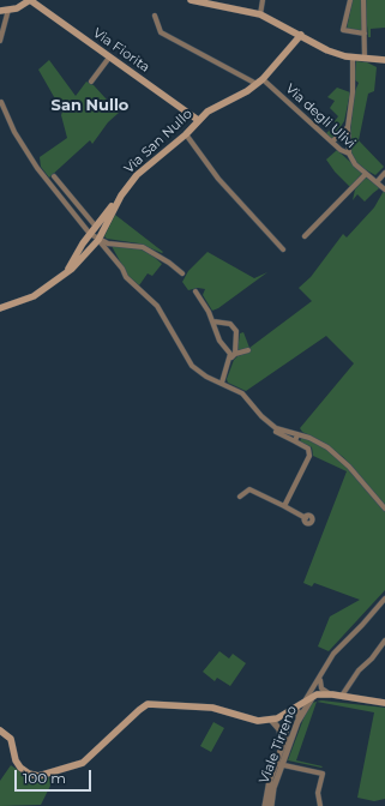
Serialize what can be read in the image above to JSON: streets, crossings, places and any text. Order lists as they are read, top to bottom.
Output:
{
  "streets": {
    "main road": ["Via Fiorita", "Via San Nullo"],
    "street": ["Via degli Ulivi", "Viale Tirreno"]
  },
  "crossings": [
    ["Via Fiorita", "Via San Nullo"],
    ["Via degli Ulivi", "Via San Nullo"]
  ],
  "districts": ["San Nullo"],
  "scale_bar": "100 m"
}
